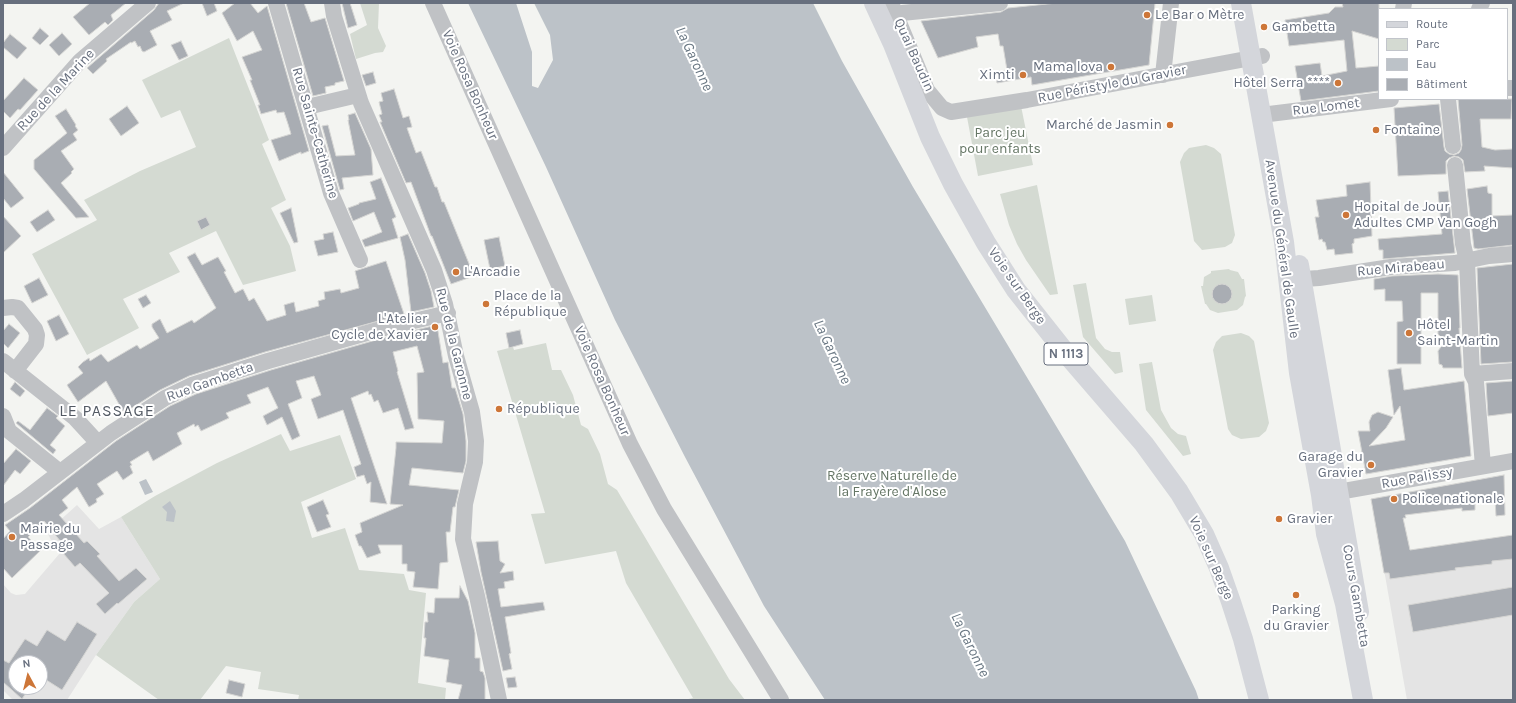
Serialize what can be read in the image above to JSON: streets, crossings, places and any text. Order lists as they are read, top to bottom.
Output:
{
  "streets": {
    "main road": [
      "Avenue du Général de Gaulle",
      "Voie sur Berge",
      "N 1113",
      "Cours Gambetta"
    ],
    "street": [
      "Quai Baudin",
      "Rue Péristyle du Gravier",
      "Voie Rosa Bonheur",
      "Rue de la Marine",
      "Rue Lomet",
      "Rue Sainte-Catherine",
      "Rue Mirabeau",
      "Rue de la Garonne",
      "Rue Gambetta",
      "Rue Palissy"
    ]
  },
  "crossings": [
    ["Quai Baudin", "Rue Péristyle du Gravier"],
    ["Rue Péristyle du Gravier", "Avenue du Général de Gaulle"],
    ["Rue Lomet", "Avenue du Général de Gaulle"],
    ["Avenue du Général de Gaulle", "Rue Mirabeau"],
    ["Avenue du Général de Gaulle", "Rue Palissy"],
    ["Avenue du Général de Gaulle", "Cours Gambetta"],
    ["Rue de la Garonne", "Rue Gambetta"],
    ["Rue Palissy", "Cours Gambetta"]
  ],
  "districts": ["LE PASSAGE"],
  "water": ["La Garonne"],
  "parks": ["Parc jeu pour enfants", "Réserve Naturelle de la Frayère d'Alose"],
  "places": [
    "Le Bar o Mètre",
    "Gambetta",
    "Mama lova",
    "Ximti",
    "Hôtel Serra ****",
    "Marché de Jasmin",
    "Fontaine",
    "Hopital de Jour Adultes CMP Van Gogh",
    "L'Arcadie",
    "Place de la République",
    "L'Atelier Cycle de Xavier",
    "Hôtel Saint-Martin",
    "République",
    "Garage du Gravier",
    "Police nationale",
    "Gravier",
    "Mairie du Passage",
    "Parking du Gravier"
  ],
  "legend": [
    "Route",
    "Parc",
    "Eau",
    "Bâtiment"
  ],
  "north": "top"
}
